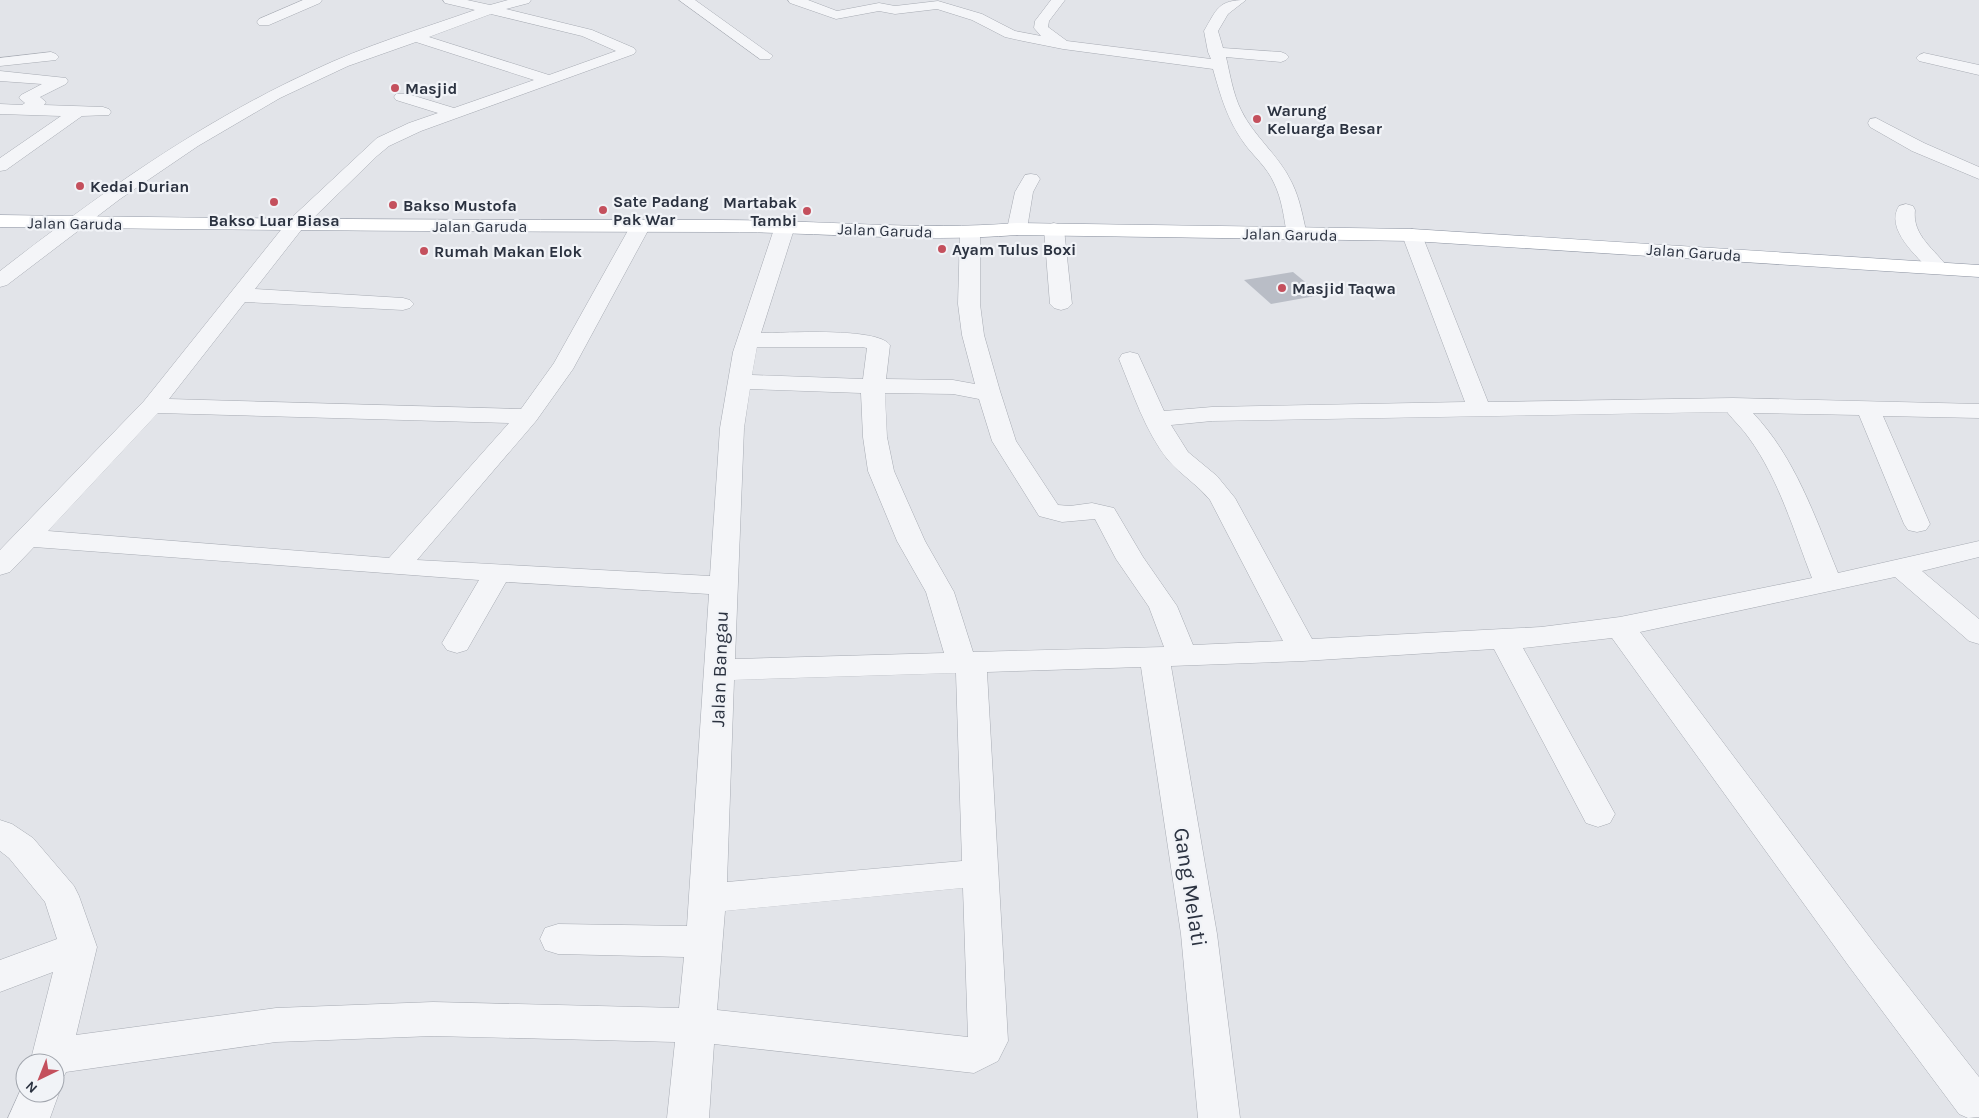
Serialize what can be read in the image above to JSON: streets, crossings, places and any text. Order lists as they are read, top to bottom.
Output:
{
  "streets": {
    "highway": ["Jalan Garuda"],
    "street": ["Jalan Bangau", "Gang Melati"]
  },
  "crossings": [
    ["Jalan Garuda", "Jalan Bangau"]
  ],
  "places": [
    "Masjid",
    "Warung Keluarga Besar",
    "Kedai Durian",
    "Bakso Luar Biasa",
    "Bakso Mustofa",
    "Sate Padang Pak War",
    "Martabak Tambi",
    "Ayam Tulus Boxi",
    "Rumah Makan Elok",
    "Masjid Taqwa"
  ],
  "north": "bottom left"
}
